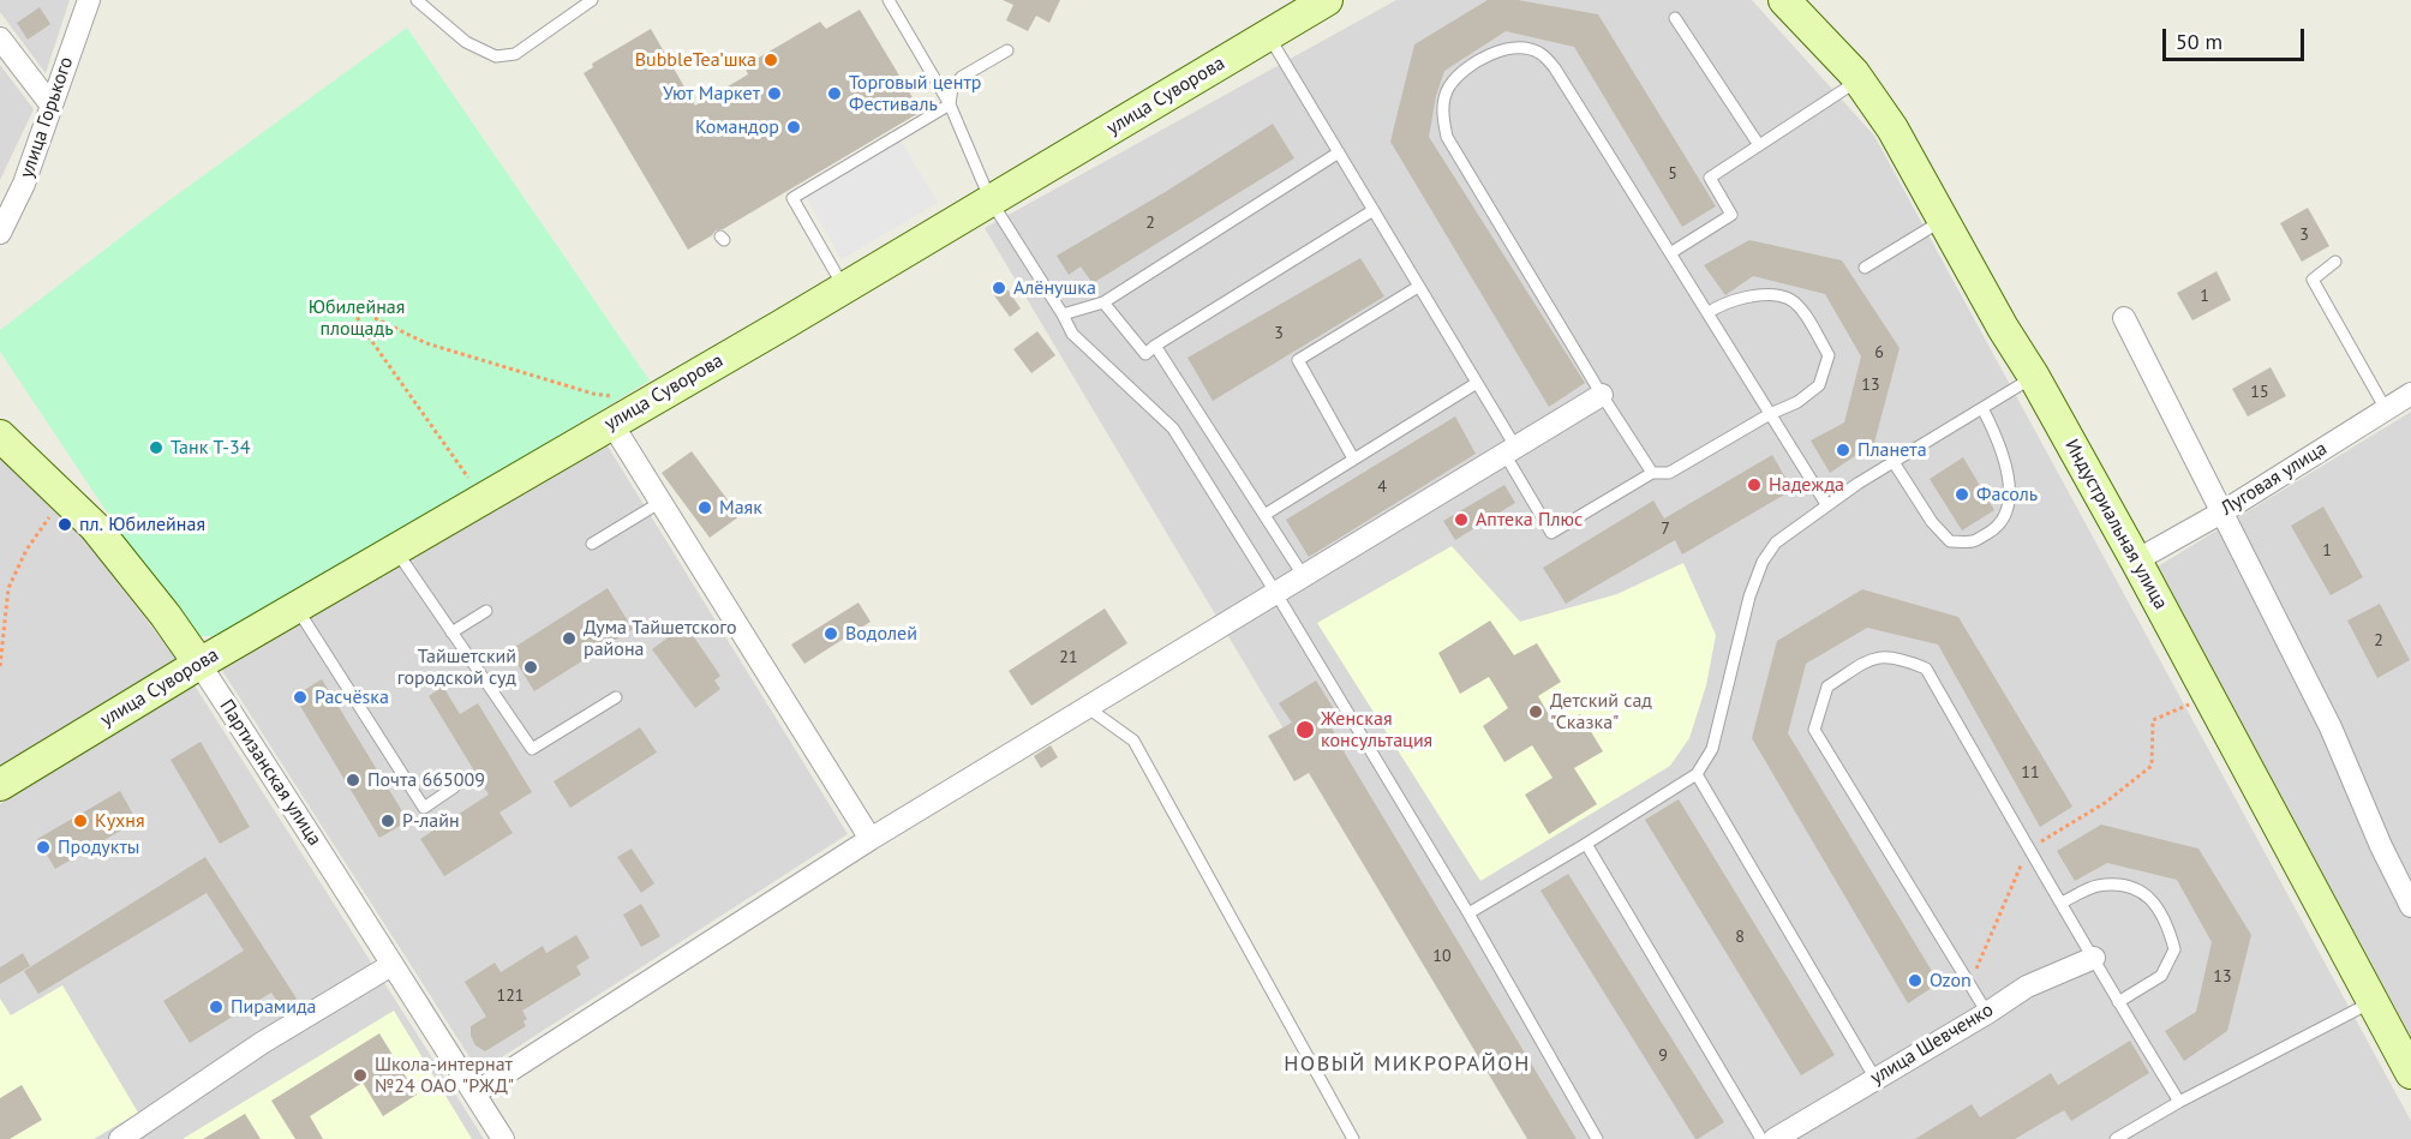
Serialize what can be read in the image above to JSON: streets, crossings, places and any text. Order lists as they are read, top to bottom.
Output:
{
  "streets": {
    "street": [
      "улица Суворова",
      "улица Горького",
      "Луговая улица",
      "Индустриальная улица",
      "Партизанская улица",
      "улица Шевченко"
    ]
  },
  "crossings": [
    ["улица Суворова", "Партизанская улица"],
    ["Луговая улица", "Индустриальная улица"]
  ],
  "districts": ["НОВЫЙ МИКРОРАЙОН"],
  "parks": ["Юбилейная площадь"],
  "places": [
    "BubbleTea’шка",
    "Уют Маркет",
    "Торговый центр Фестиваль",
    "Командор",
    "Алёнушка",
    "Танк Т-34",
    "Планета",
    "Надежда",
    "Фасоль",
    "Маяк",
    "Аптека Плюс",
    "пл. Юбилейная",
    "Водолей",
    "Дума Тайшетского района",
    "Тайшетский городской суд",
    "Расчёsка",
    "Детский сад \"Сказка\"",
    "Женская консультация",
    "Почта 665009",
    "Кухня",
    "Р-лайн",
    "Продукты",
    "Ozon",
    "Пирамида",
    "Школа-интернат №24 ОАО \"РЖД\""
  ],
  "house_numbers": [
    "5",
    "2",
    "3",
    "1",
    "3",
    "6",
    "13",
    "15",
    "4",
    "7",
    "1",
    "2",
    "21",
    "11",
    "8",
    "10",
    "13",
    "121",
    "9"
  ],
  "scale_bar": "50 m"
}
